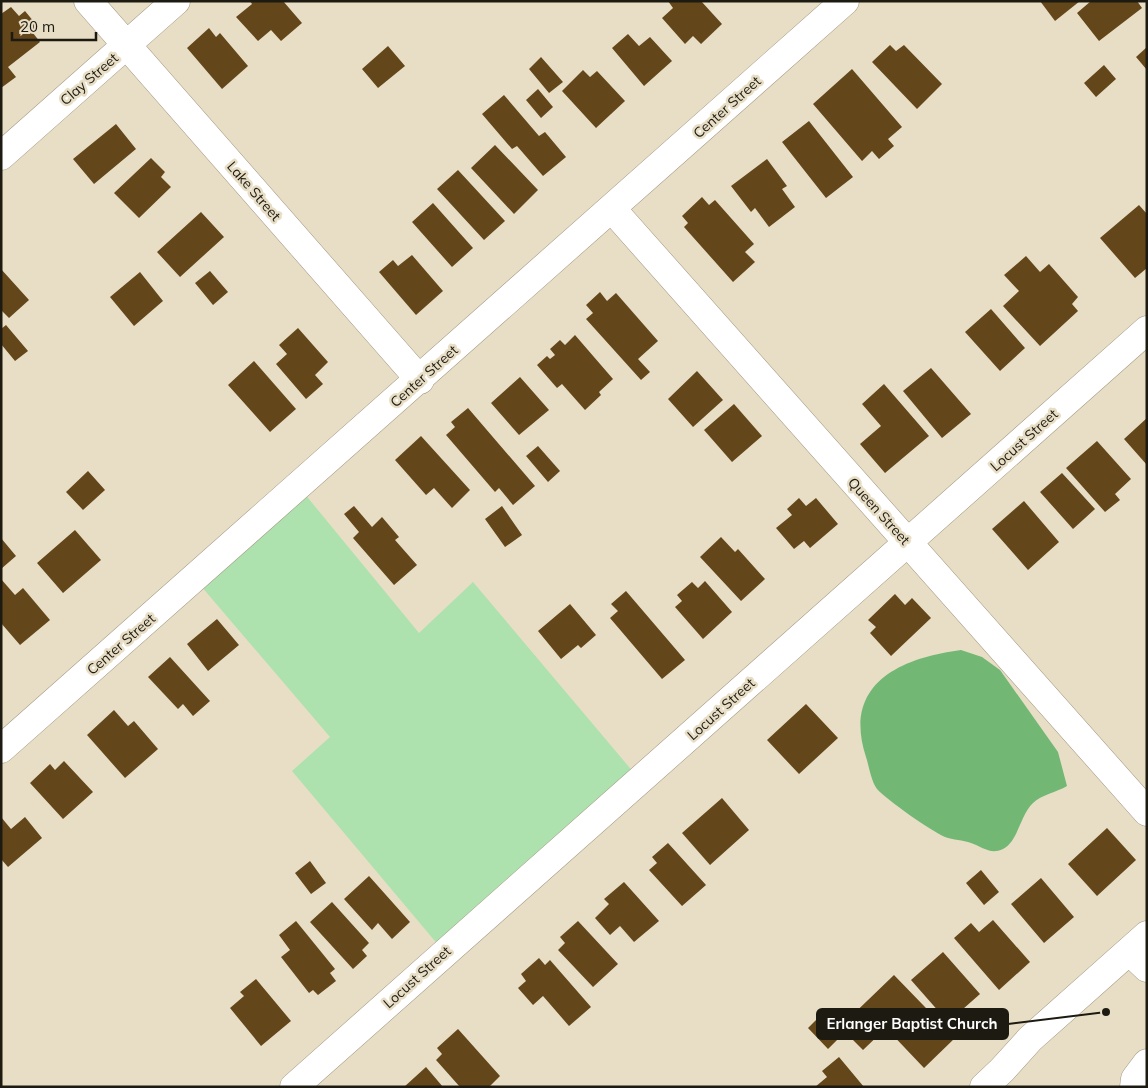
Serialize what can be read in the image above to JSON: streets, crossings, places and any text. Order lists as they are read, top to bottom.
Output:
{
  "streets": {
    "street": [
      "Clay Street",
      "Center Street",
      "Lake Street",
      "Locust Street",
      "Queen Street"
    ]
  },
  "crossings": [
    ["Clay Street", "Lake Street"],
    ["Center Street", "Lake Street"],
    ["Center Street", "Queen Street"],
    ["Locust Street", "Queen Street"]
  ],
  "places": ["Erlanger Baptist Church"],
  "scale_bar": "20 m"
}
